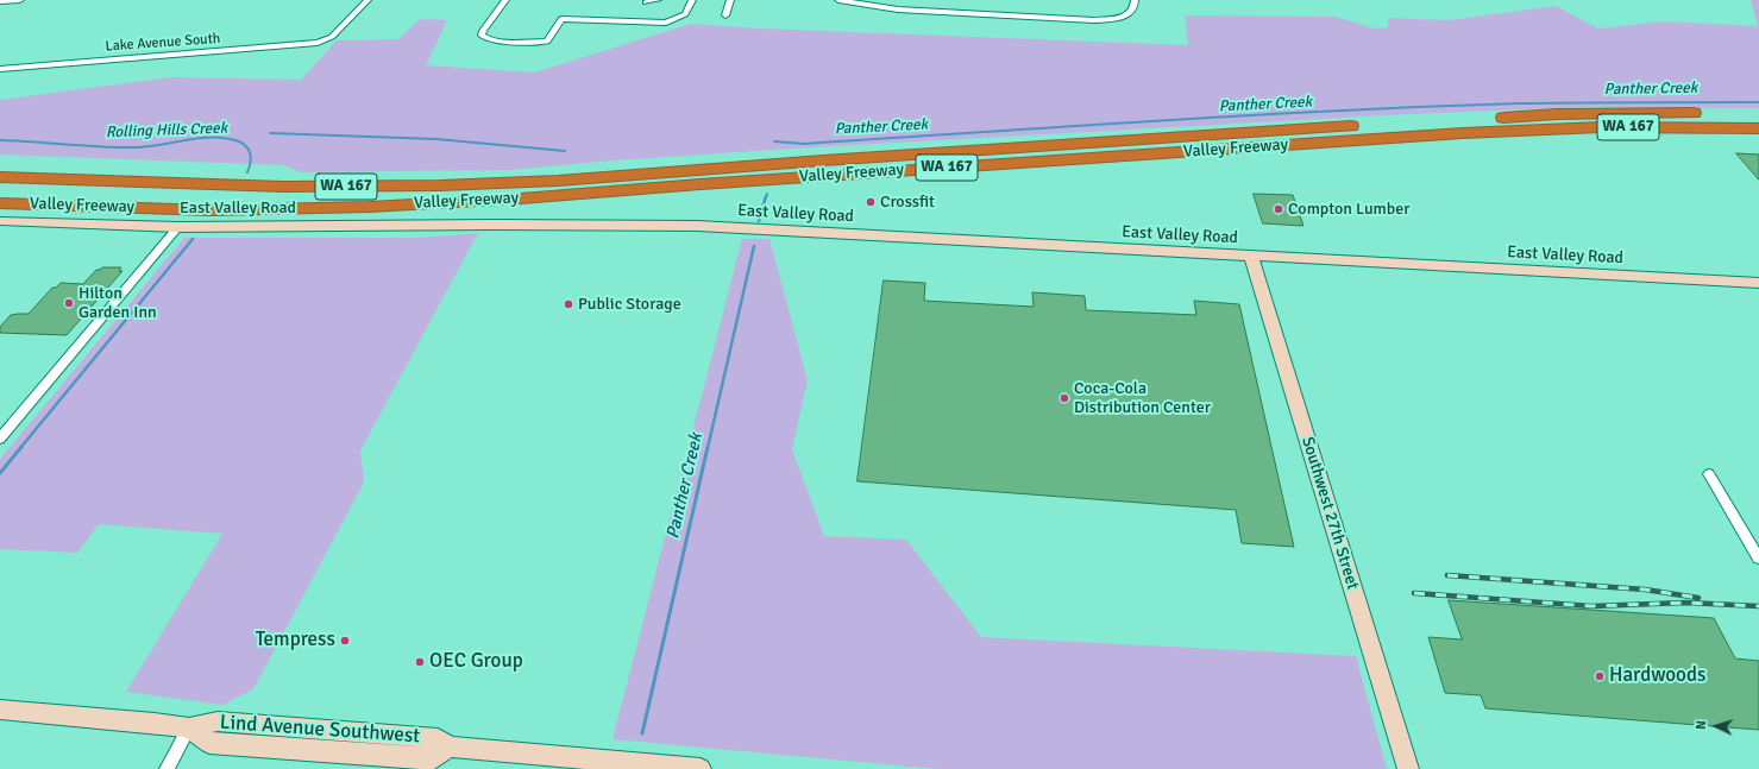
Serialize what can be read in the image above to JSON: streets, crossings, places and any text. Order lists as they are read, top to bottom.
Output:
{
  "streets": {
    "highway": ["WA 167", "Valley Freeway"],
    "street": [
      "Lake Avenue South",
      "East Valley Road",
      "Southwest 27th Street",
      "Lind Avenue Southwest"
    ]
  },
  "crossings": [
    ["East Valley Road", "Southwest 27th Street"]
  ],
  "water": ["Panther Creek", "Rolling Hills Creek"],
  "places": [
    "Crossfit",
    "Compton Lumber",
    "Hilton Garden Inn",
    "Public Storage",
    "Coca-Cola Distribution Center",
    "Tempress",
    "OEC Group",
    "Hardwoods"
  ],
  "north": "left"
}
